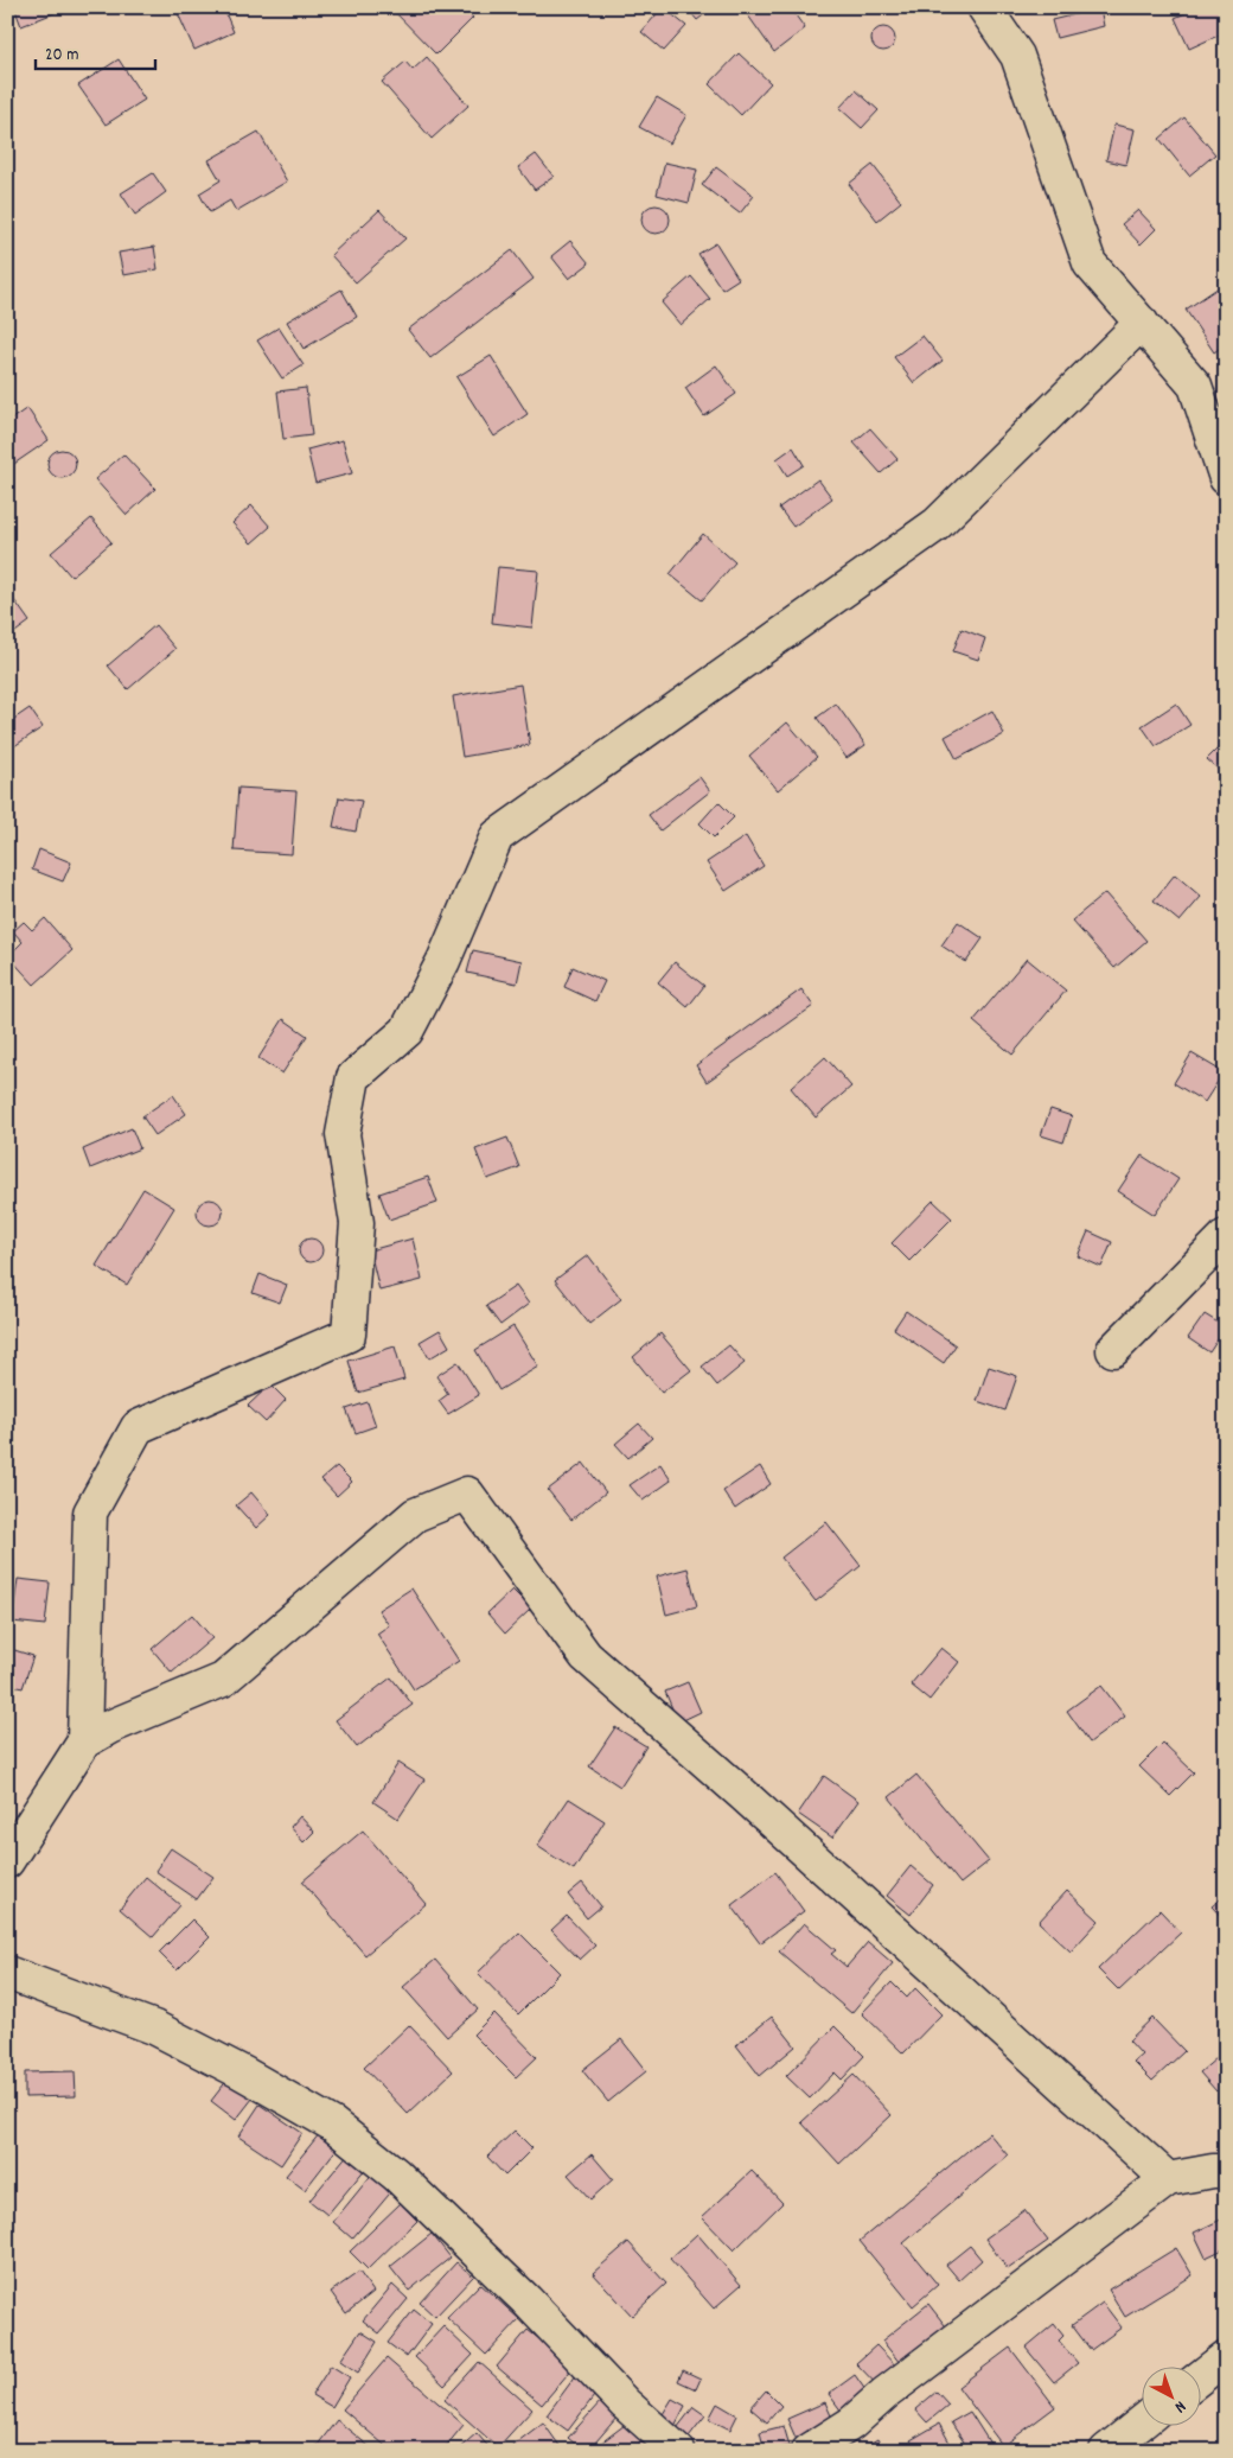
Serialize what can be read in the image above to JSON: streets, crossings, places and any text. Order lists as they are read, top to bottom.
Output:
{
  "scale_bar": "20 m",
  "north": "bottom right"
}
